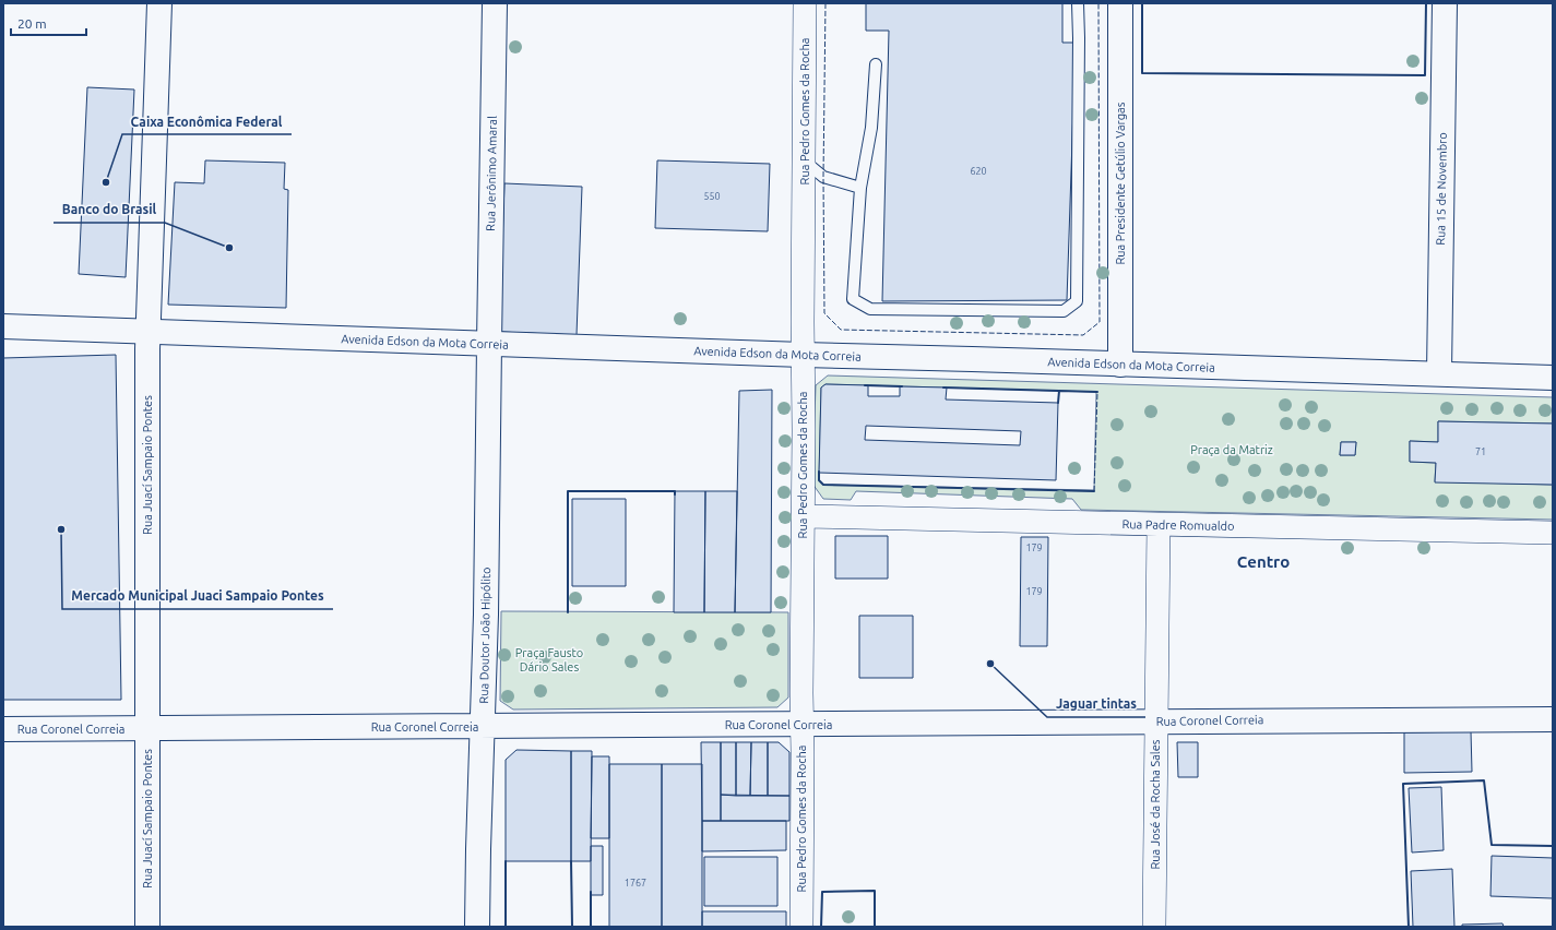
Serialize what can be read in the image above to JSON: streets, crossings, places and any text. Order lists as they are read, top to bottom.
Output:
{
  "streets": {
    "main road": [
      "Rua Jerônimo Amaral",
      "Rua Presidente Getúlio Vargas",
      "Rua 15 de Novembro",
      "Avenida Edson da Mota Correia",
      "Rua Juací Sampaio Pontes",
      "Rua Doutor João Hipólito",
      "Rua Coronel Correia"
    ],
    "street": ["Rua Pedro Gomes da Rocha", "Rua Padre Romualdo", "Rua José da Rocha Sales"]
  },
  "crossings": [
    ["Rua Pedro Gomes da Rocha", "Avenida Edson da Mota Correia"],
    ["Rua Pedro Gomes da Rocha", "Rua Padre Romualdo"],
    ["Rua Pedro Gomes da Rocha", "Rua Coronel Correia"],
    ["Rua Jerônimo Amaral", "Avenida Edson da Mota Correia"],
    ["Rua Jerônimo Amaral", "Rua Doutor João Hipólito"],
    ["Rua Presidente Getúlio Vargas", "Avenida Edson da Mota Correia"],
    ["Rua 15 de Novembro", "Avenida Edson da Mota Correia"],
    ["Avenida Edson da Mota Correia", "Rua Juací Sampaio Pontes"],
    ["Avenida Edson da Mota Correia", "Rua Doutor João Hipólito"],
    ["Rua Juací Sampaio Pontes", "Rua Coronel Correia"],
    ["Rua Padre Romualdo", "Rua José da Rocha Sales"],
    ["Rua Doutor João Hipólito", "Rua Coronel Correia"],
    ["Rua Coronel Correia", "Rua José da Rocha Sales"]
  ],
  "districts": ["Centro"],
  "parks": ["Praça da Matriz", "Praça Fausto Dário Sales"],
  "places": [
    "Caixa Econômica Federal",
    "Banco do Brasil",
    "Mercado Municipal Juaci Sampaio Pontes",
    "Jaguar tintas"
  ],
  "house_numbers": [
    "620",
    "550",
    "71",
    "179",
    "179",
    "1767"
  ],
  "scale_bar": "20 m"
}
